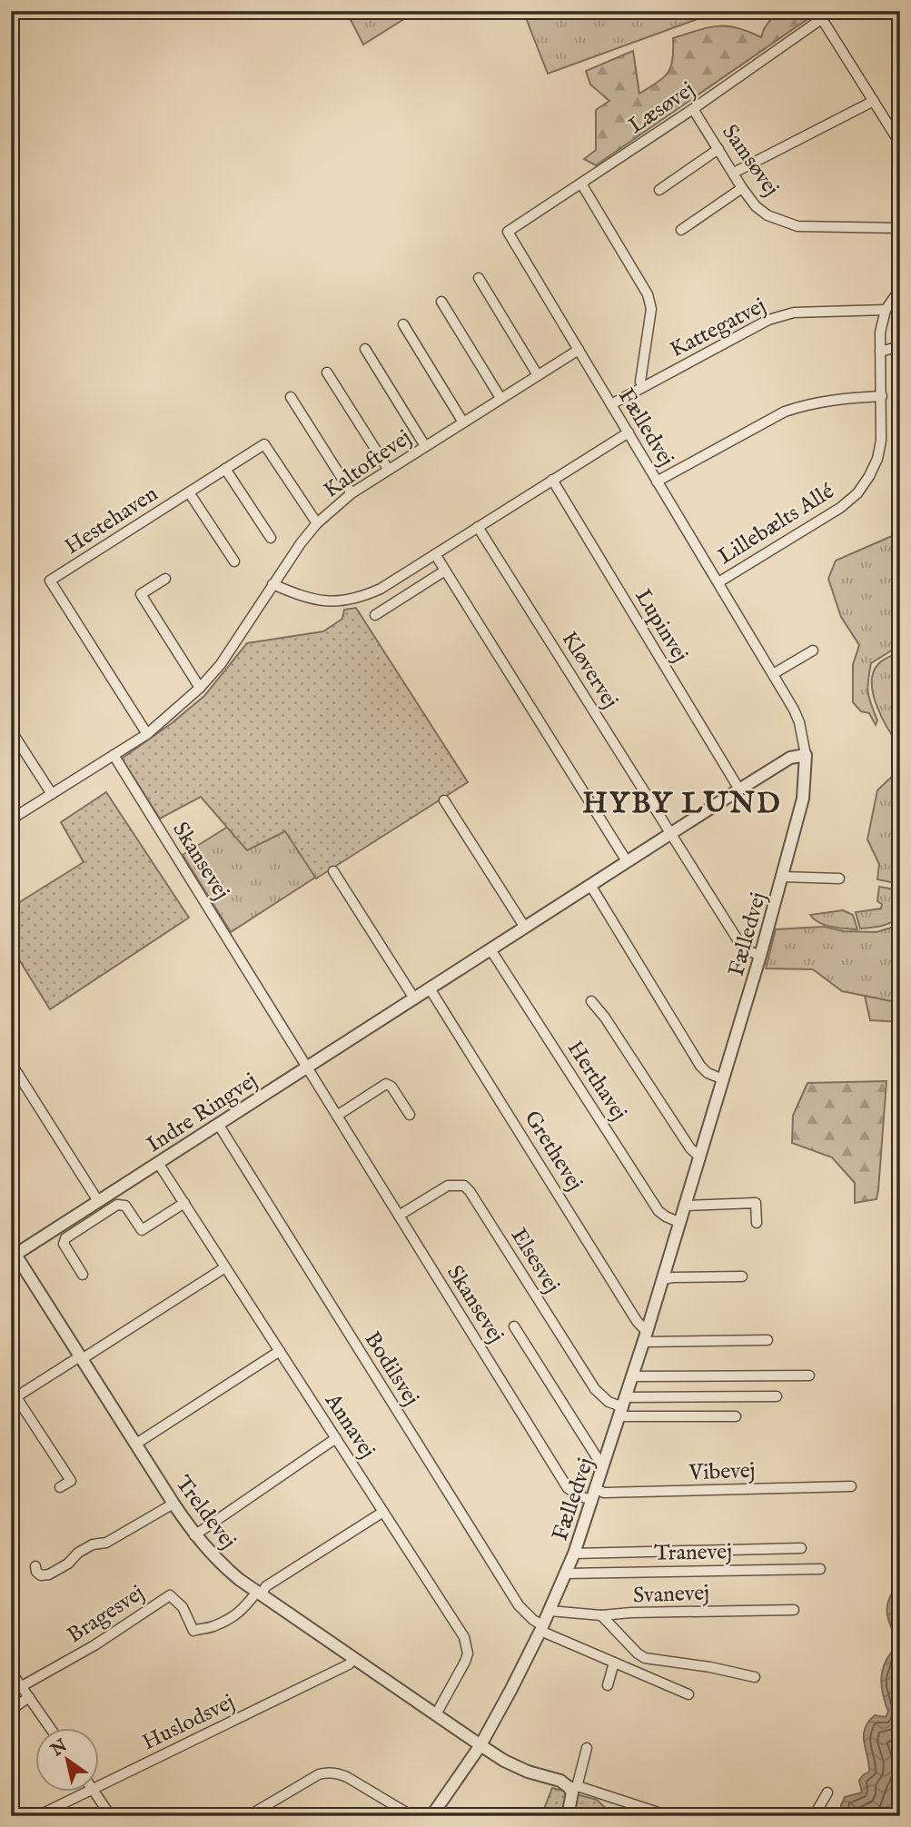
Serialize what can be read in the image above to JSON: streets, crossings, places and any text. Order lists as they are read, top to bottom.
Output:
{
  "streets": {
    "street": [
      "Læsøvej",
      "Samsøvej",
      "Kattegatvej",
      "Fælledvej",
      "Kaltoftevej",
      "Hestehaven",
      "Lillebælts Allé",
      "Lupinvej",
      "Kløvervej",
      "Skansevej",
      "Herthavej",
      "Indre Ringvej",
      "Grethevej",
      "Elsesvej",
      "Bodilsvej",
      "Annavej",
      "Vibevej",
      "Treldevej",
      "Tranevej",
      "Svanevej",
      "Bragesvej",
      "Huslodsvej"
    ]
  },
  "crossings": [
    ["Læsøvej", "Samsøvej"],
    ["Læsøvej", "Fælledvej"],
    ["Kattegatvej", "Fælledvej"],
    ["Kattegatvej", "Lillebælts Allé"],
    ["Fælledvej", "Kaltoftevej"],
    ["Fælledvej", "Lillebælts Allé"],
    ["Fælledvej", "Kløvervej"],
    ["Fælledvej", "Skansevej"],
    ["Fælledvej", "Herthavej"],
    ["Fælledvej", "Indre Ringvej"],
    ["Fælledvej", "Grethevej"],
    ["Fælledvej", "Elsesvej"],
    ["Fælledvej", "Bodilsvej"],
    ["Fælledvej", "Vibevej"],
    ["Fælledvej", "Treldevej"],
    ["Fælledvej", "Tranevej"],
    ["Fælledvej", "Svanevej"],
    ["Kaltoftevej", "Hestehaven"],
    ["Kaltoftevej", "Skansevej"],
    ["Lupinvej", "Indre Ringvej"],
    ["Kløvervej", "Indre Ringvej"],
    ["Skansevej", "Indre Ringvej"],
    ["Skansevej", "Elsesvej"],
    ["Skansevej", "Vibevej"],
    ["Herthavej", "Indre Ringvej"],
    ["Indre Ringvej", "Grethevej"],
    ["Indre Ringvej", "Bodilsvej"],
    ["Indre Ringvej", "Annavej"],
    ["Indre Ringvej", "Treldevej"],
    ["Annavej", "Treldevej"],
    ["Treldevej", "Bragesvej"],
    ["Treldevej", "Huslodsvej"]
  ],
  "districts": ["HYBY LUND"],
  "north": "top left"
}
